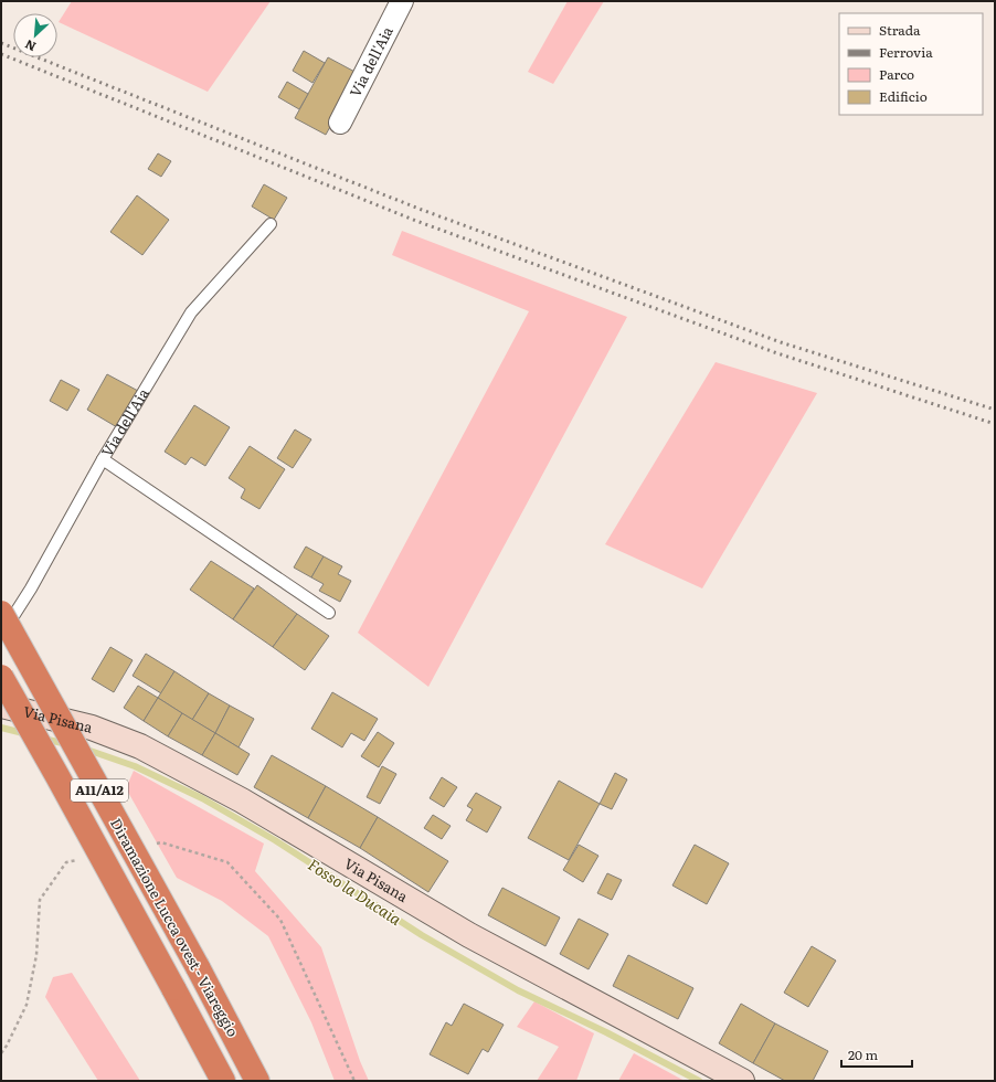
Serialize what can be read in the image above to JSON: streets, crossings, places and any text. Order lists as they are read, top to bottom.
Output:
{
  "streets": {
    "highway": ["A11/A12", "Diramazione Lucca ovest - Viareggio"],
    "main road": ["Via Pisana"],
    "street": ["Via dell'Aia"]
  },
  "water": ["Fosso la Ducaia"],
  "legend": [
    "Strada",
    "Ferrovia",
    "Parco",
    "Edificio"
  ],
  "scale_bar": "20 m",
  "north": "bottom left"
}
